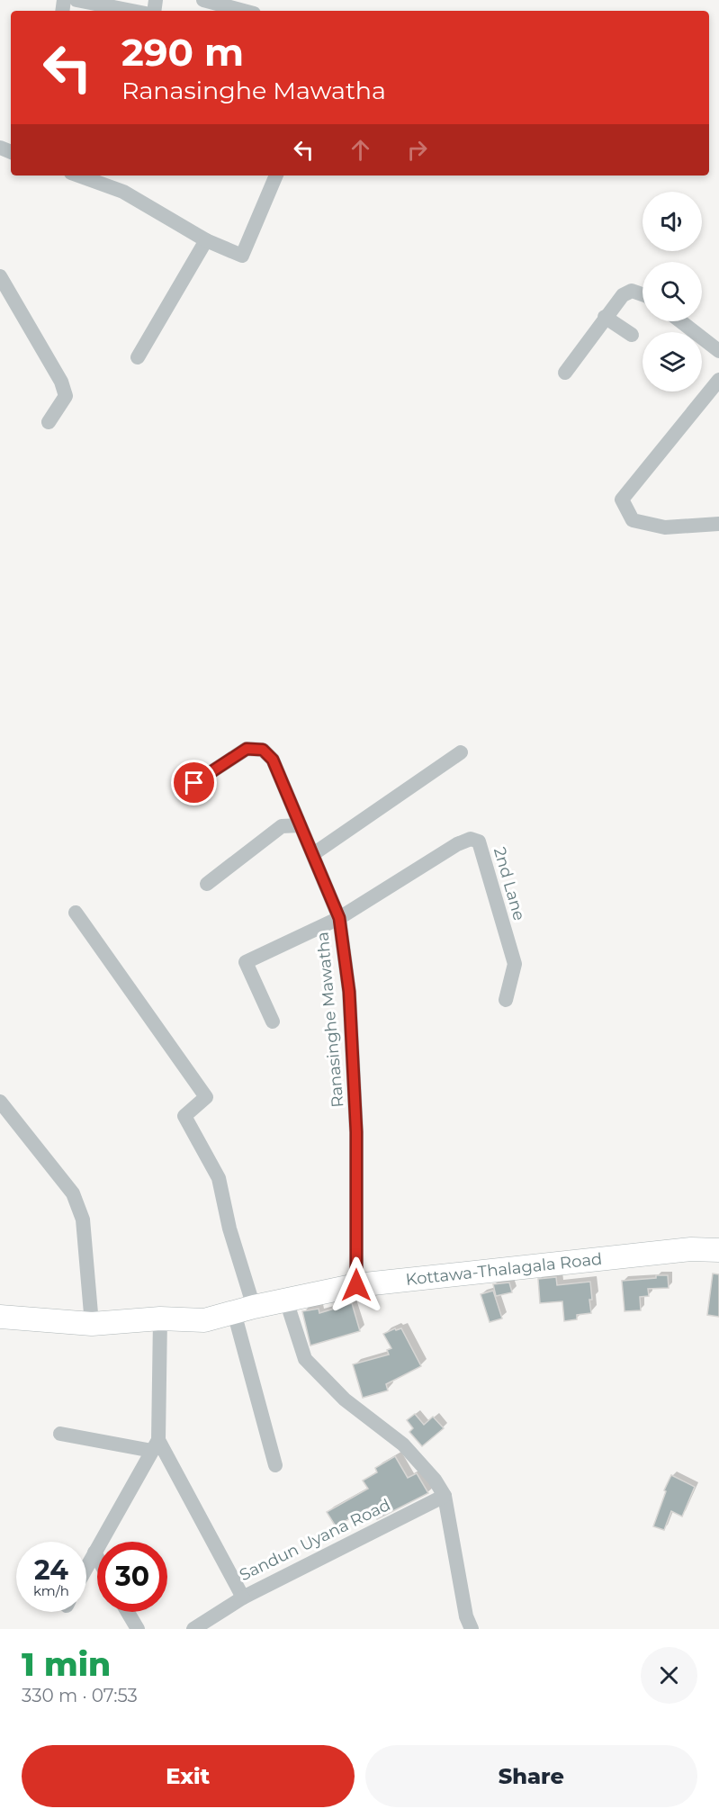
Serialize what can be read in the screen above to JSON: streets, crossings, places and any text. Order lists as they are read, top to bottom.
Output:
{
  "streets": {
    "main road": ["Kottawa-Thalagala Road"],
    "street": ["2nd Lane", "Ranasinghe Mawatha", "Sandun Uyana Road"]
  },
  "crossings": [
    ["2nd Lane", "Ranasinghe Mawatha"],
    ["Ranasinghe Mawatha", "Kottawa-Thalagala Road"]
  ],
  "page": {
    "turn": ["290 m", "Ranasinghe Mawatha"],
    "speed": "24 km/h",
    "limit": "30",
    "heading": ["1 min", "330 m · 07:53"],
    "buttons": ["Exit", "Share"]
  }
}
